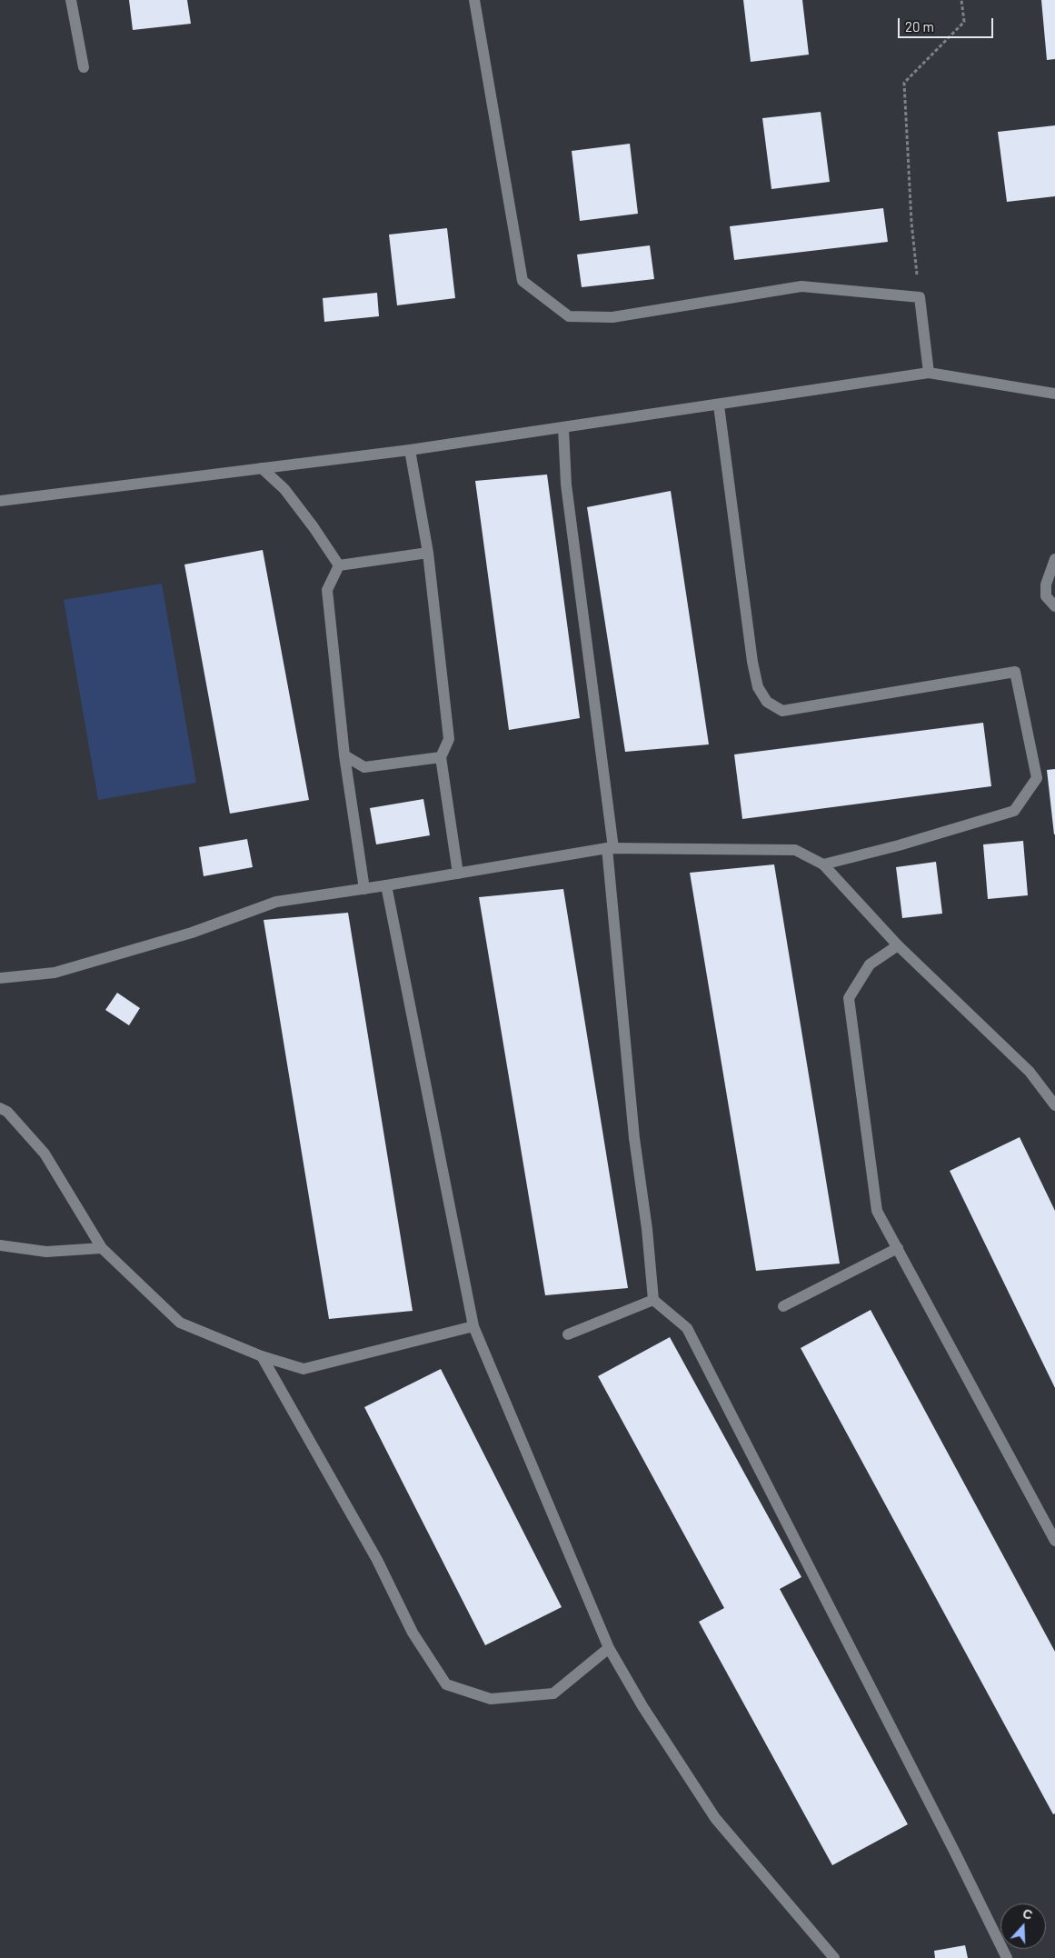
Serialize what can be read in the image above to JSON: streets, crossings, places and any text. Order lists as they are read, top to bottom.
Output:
{
  "scale_bar": "20 m",
  "north": "top"
}
